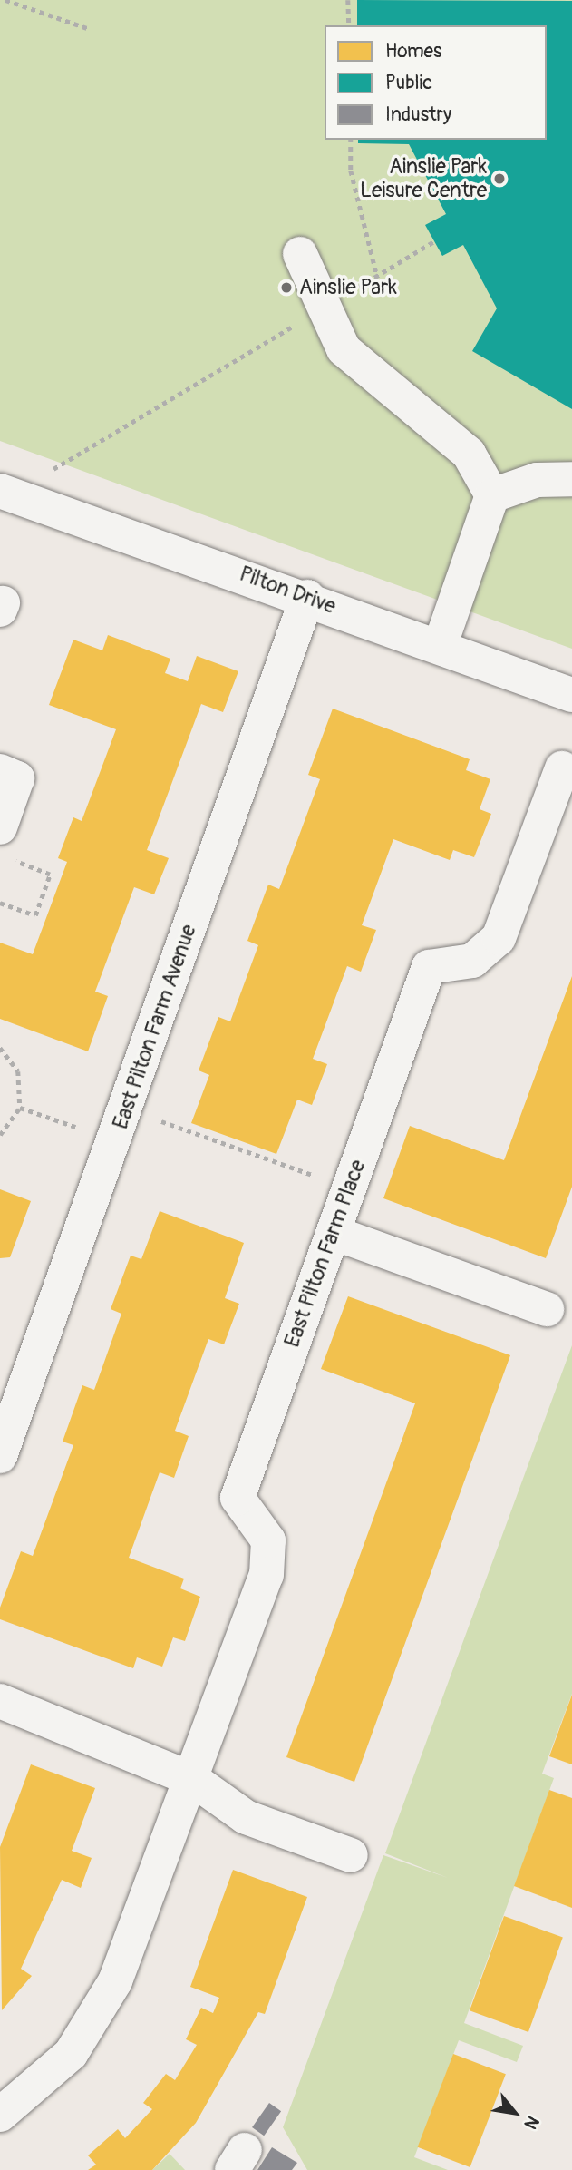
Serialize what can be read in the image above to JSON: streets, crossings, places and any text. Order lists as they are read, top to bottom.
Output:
{
  "streets": {
    "street": ["Pilton Drive", "East Pilton Farm Avenue", "East Pilton Farm Place"]
  },
  "crossings": [
    ["Pilton Drive", "East Pilton Farm Avenue"]
  ],
  "places": ["Ainslie Park Leisure Centre", "Ainslie Park"],
  "legend": ["Homes", "Public", "Industry"],
  "north": "bottom right"
}
